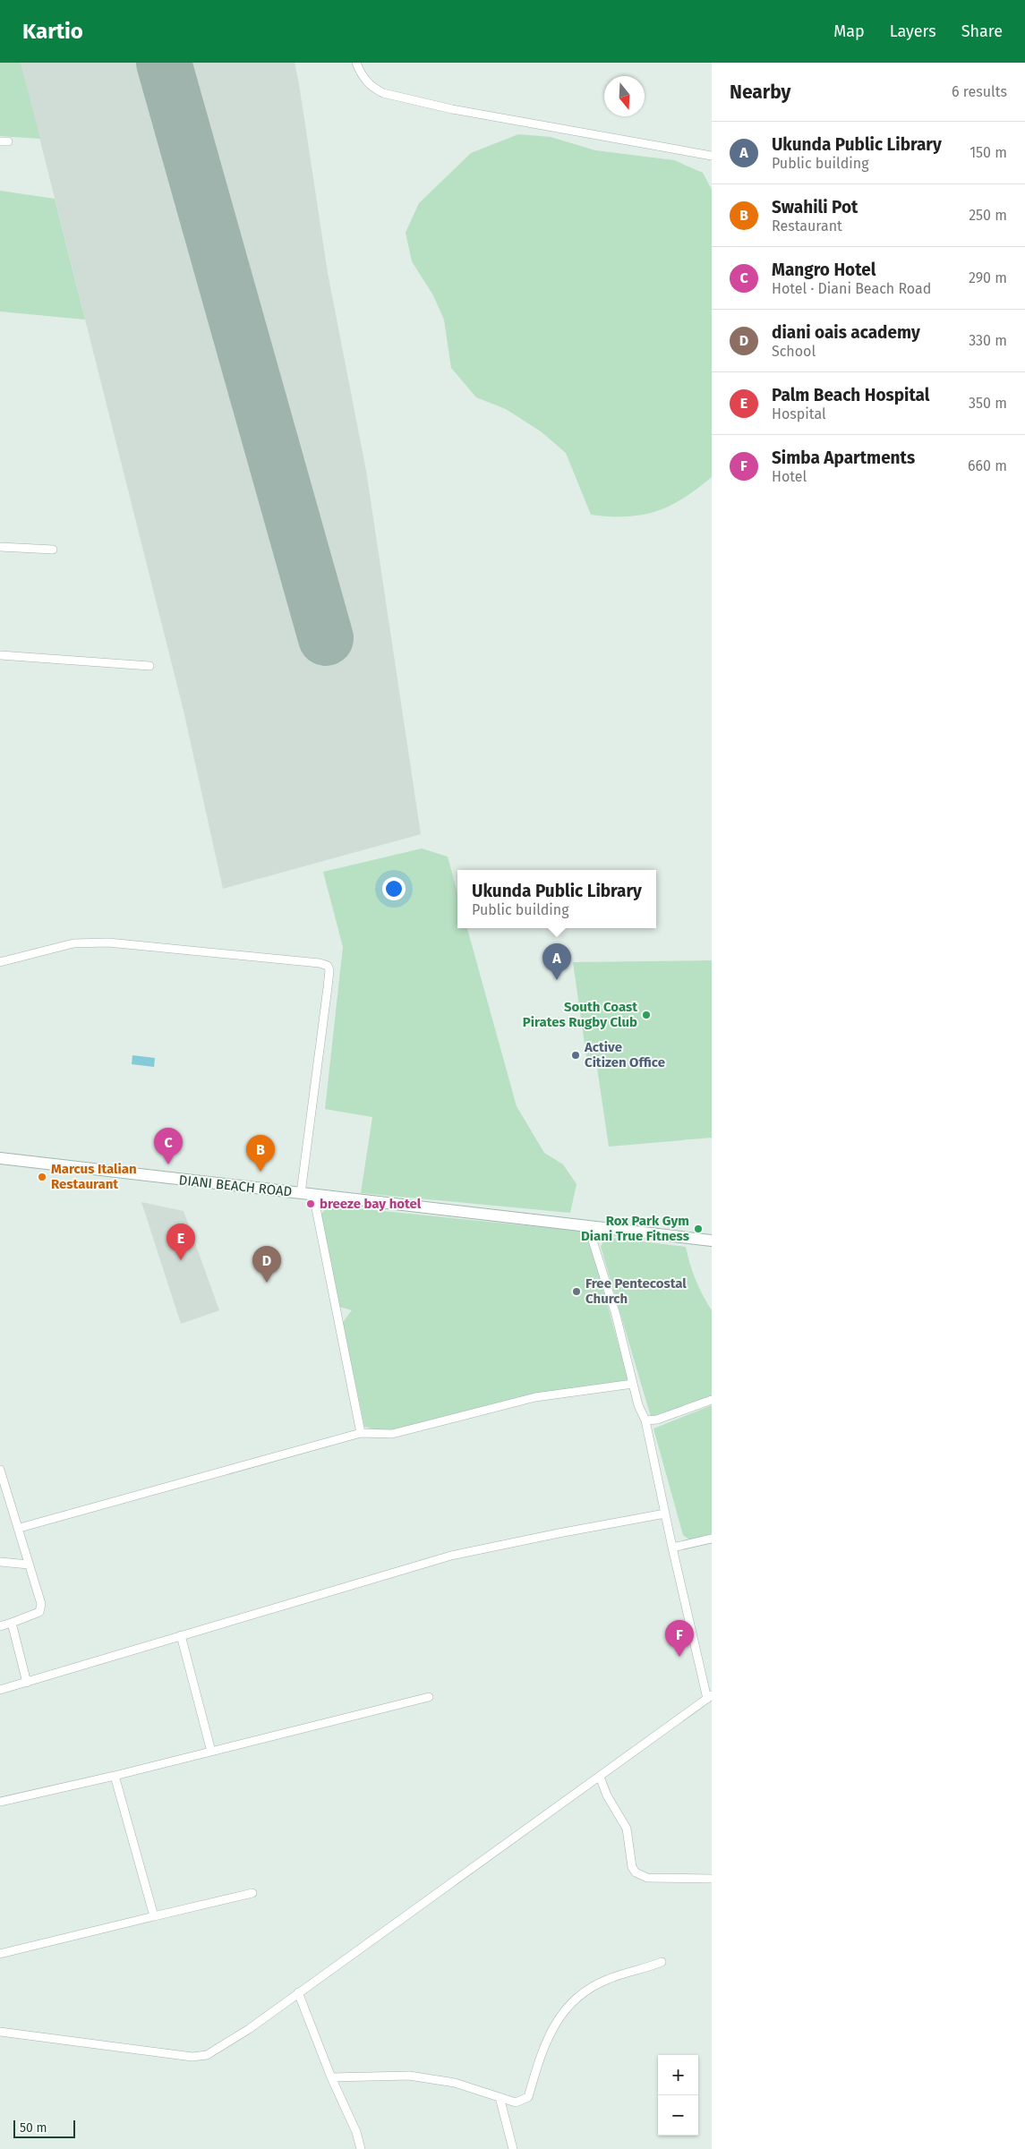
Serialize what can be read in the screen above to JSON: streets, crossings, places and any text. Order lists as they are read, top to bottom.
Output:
{
  "streets": {
    "main road": ["DIANI BEACH ROAD"]
  },
  "places": [
    "South Coast Pirates Rugby Club",
    "Active Citizen Office",
    "Marcus Italian Restaurant",
    "breeze bay hotel",
    "Rox Park Gym Diani True Fitness",
    "Free Pentecostal Church"
  ],
  "scale_bar": "50 m",
  "north": "bottom",
  "page": {
    "header": "Kartio",
    "nav": ["Map", "Layers", "Share"],
    "heading": ["Nearby", "6 results"],
    "list": [
      {
        "mark": "A",
        "name": "Ukunda Public Library",
        "note": "Public building",
        "value": "150 m"
      },
      {
        "mark": "B",
        "name": "Swahili Pot",
        "note": "Restaurant",
        "value": "250 m"
      },
      {
        "mark": "C",
        "name": "Mangro Hotel",
        "note": "Hotel · Diani Beach Road",
        "value": "290 m"
      },
      {
        "mark": "D",
        "name": "diani oais academy",
        "note": "School",
        "value": "330 m"
      },
      {
        "mark": "E",
        "name": "Palm Beach Hospital",
        "note": "Hospital",
        "value": "350 m"
      },
      {
        "mark": "F",
        "name": "Simba Apartments",
        "note": "Hotel",
        "value": "660 m"
      }
    ],
    "popup": ["Ukunda Public Library", "Public building"],
    "pins": [
      "A",
      "C",
      "B",
      "E",
      "D",
      "F"
    ],
    "map_buttons": ["+", "−"],
    "scale": "50 m"
  }
}
